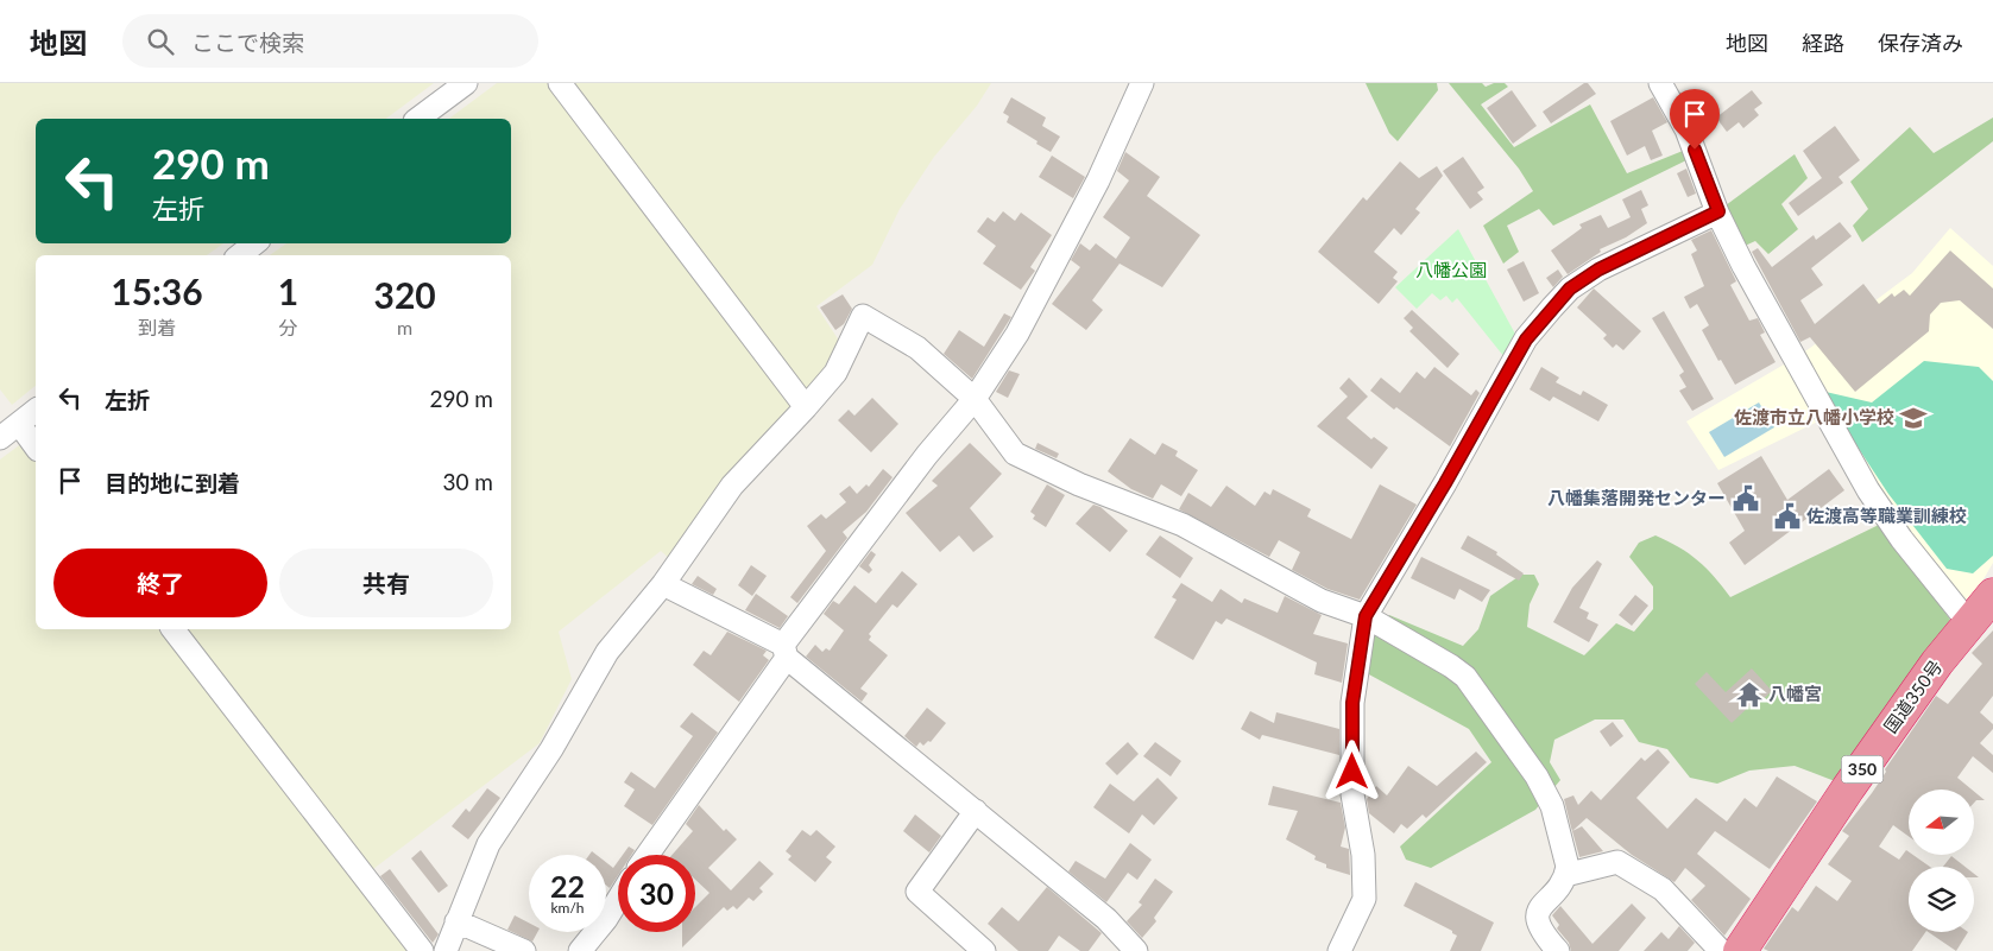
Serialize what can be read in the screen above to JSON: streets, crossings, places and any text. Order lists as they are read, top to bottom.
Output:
{
  "streets": {
    "highway": ["国道350号", "350"]
  },
  "parks": ["八幡公園"],
  "places": {
    "school or university": ["佐渡市立八幡小学校"],
    "public building": ["八幡集落開発センター", "佐渡高等職業訓練校"],
    "temple": ["八幡宮"]
  },
  "north": "left",
  "page": {
    "header": "地図",
    "search": "ここで検索",
    "nav": ["地図", "経路", "保存済み"],
    "turn": ["290 m", "左折"],
    "eta": [
      "15:36",
      "到着",
      "1",
      "分",
      "320",
      "m"
    ],
    "list": [
      {
        "name": "左折",
        "value": "290 m"
      },
      {
        "name": "目的地に到着",
        "value": "30 m"
      }
    ],
    "buttons": ["終了", "共有"],
    "speed": "22 km/h",
    "limit": "30"
  }
}
